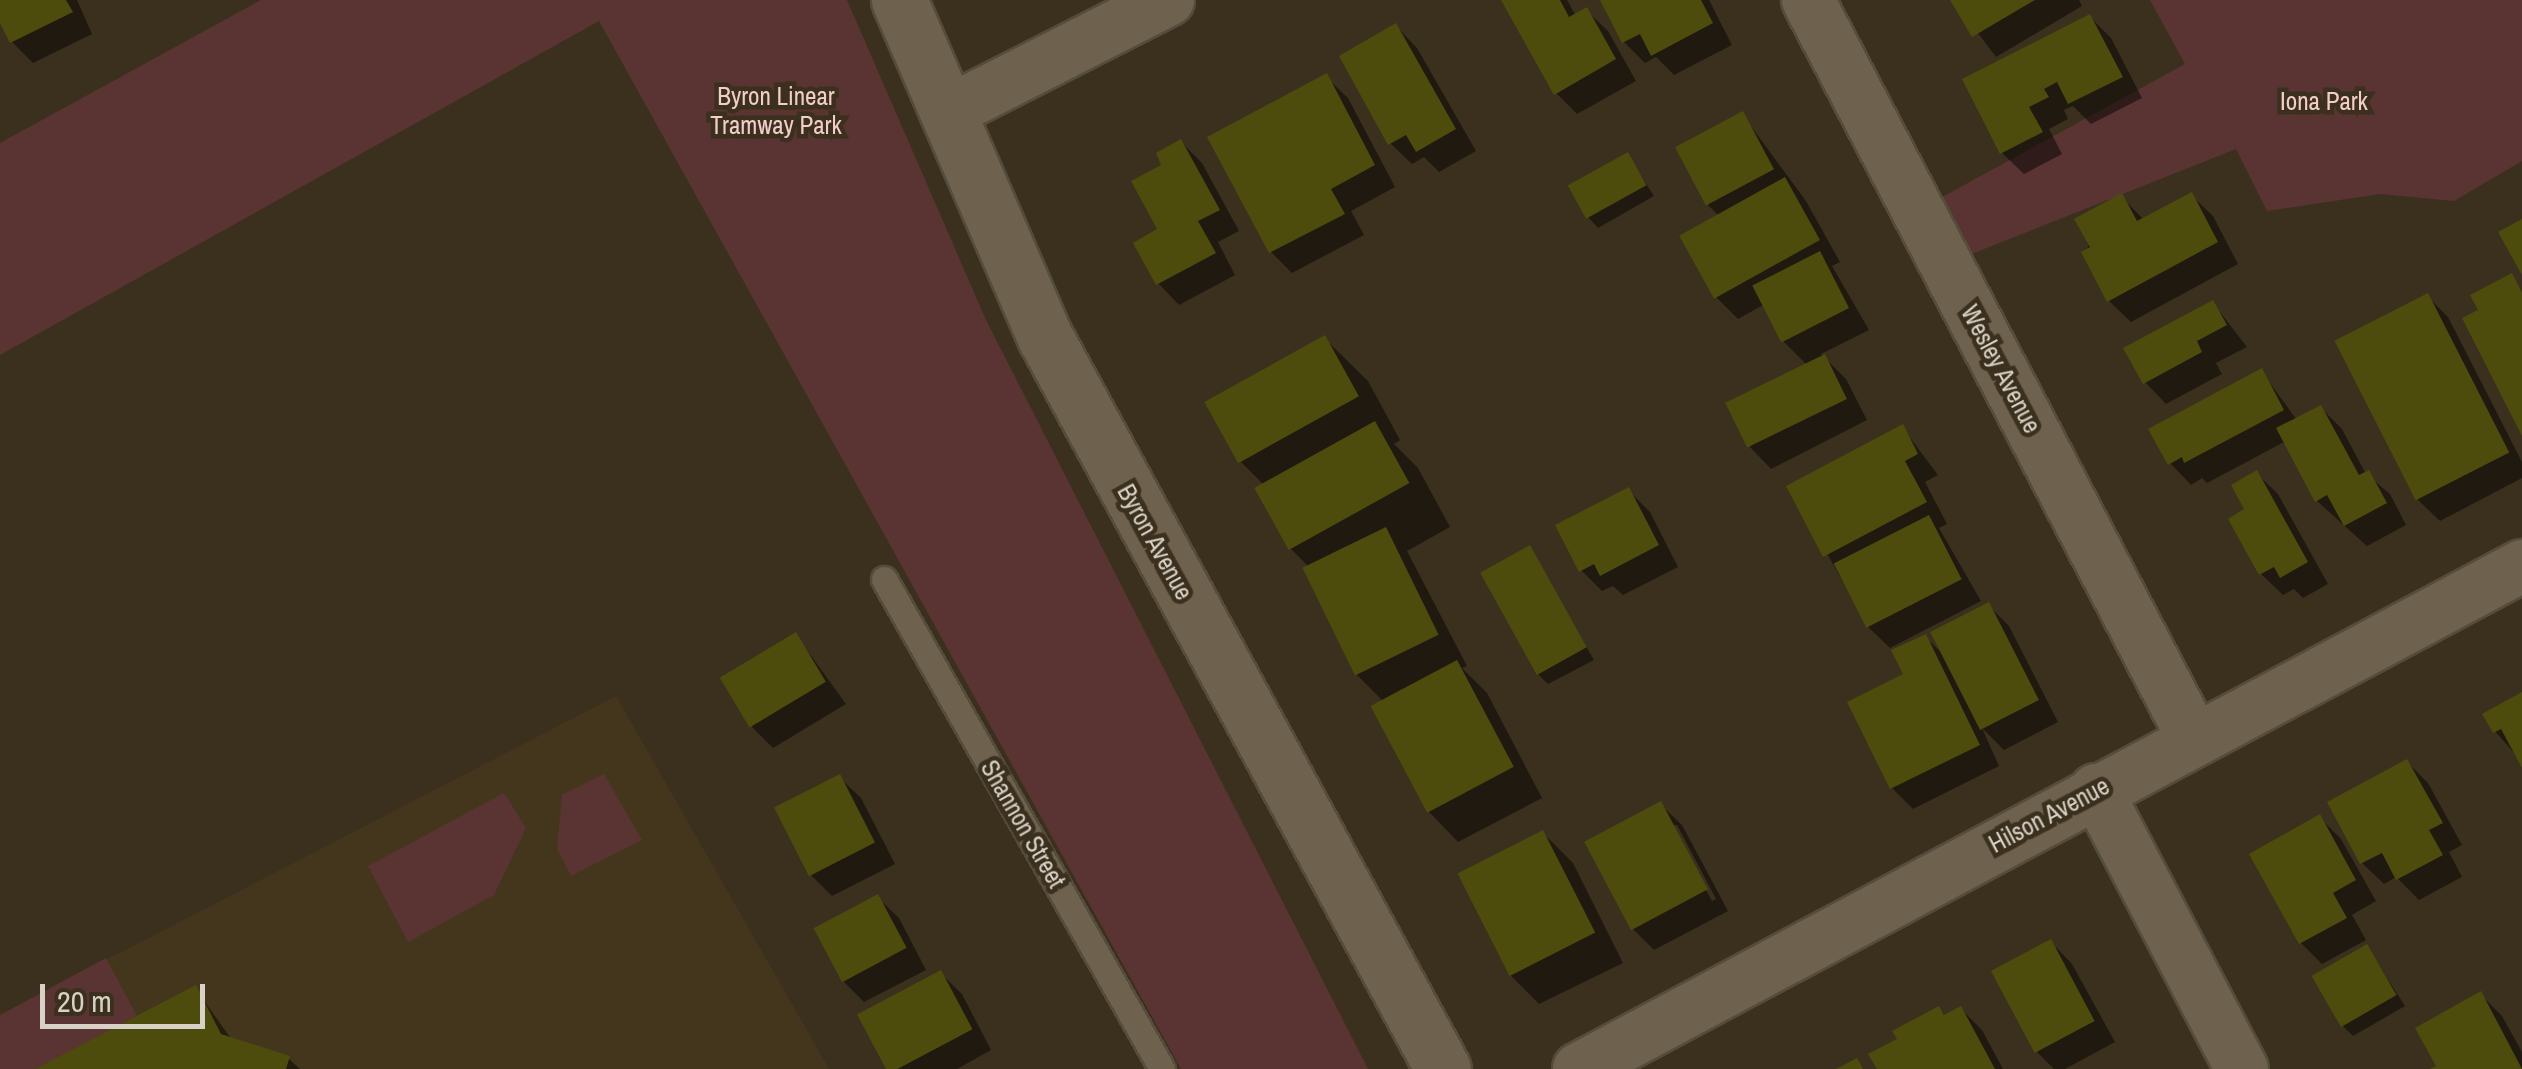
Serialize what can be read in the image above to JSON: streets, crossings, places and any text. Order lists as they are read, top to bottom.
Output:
{
  "streets": {
    "street": ["Wesley Avenue", "Byron Avenue", "Hilson Avenue"],
    "lane": ["Shannon Street"]
  },
  "crossings": [
    ["Wesley Avenue", "Hilson Avenue"]
  ],
  "parks": ["Byron Linear Tramway Park", "Iona Park"],
  "scale_bar": "20 m"
}
